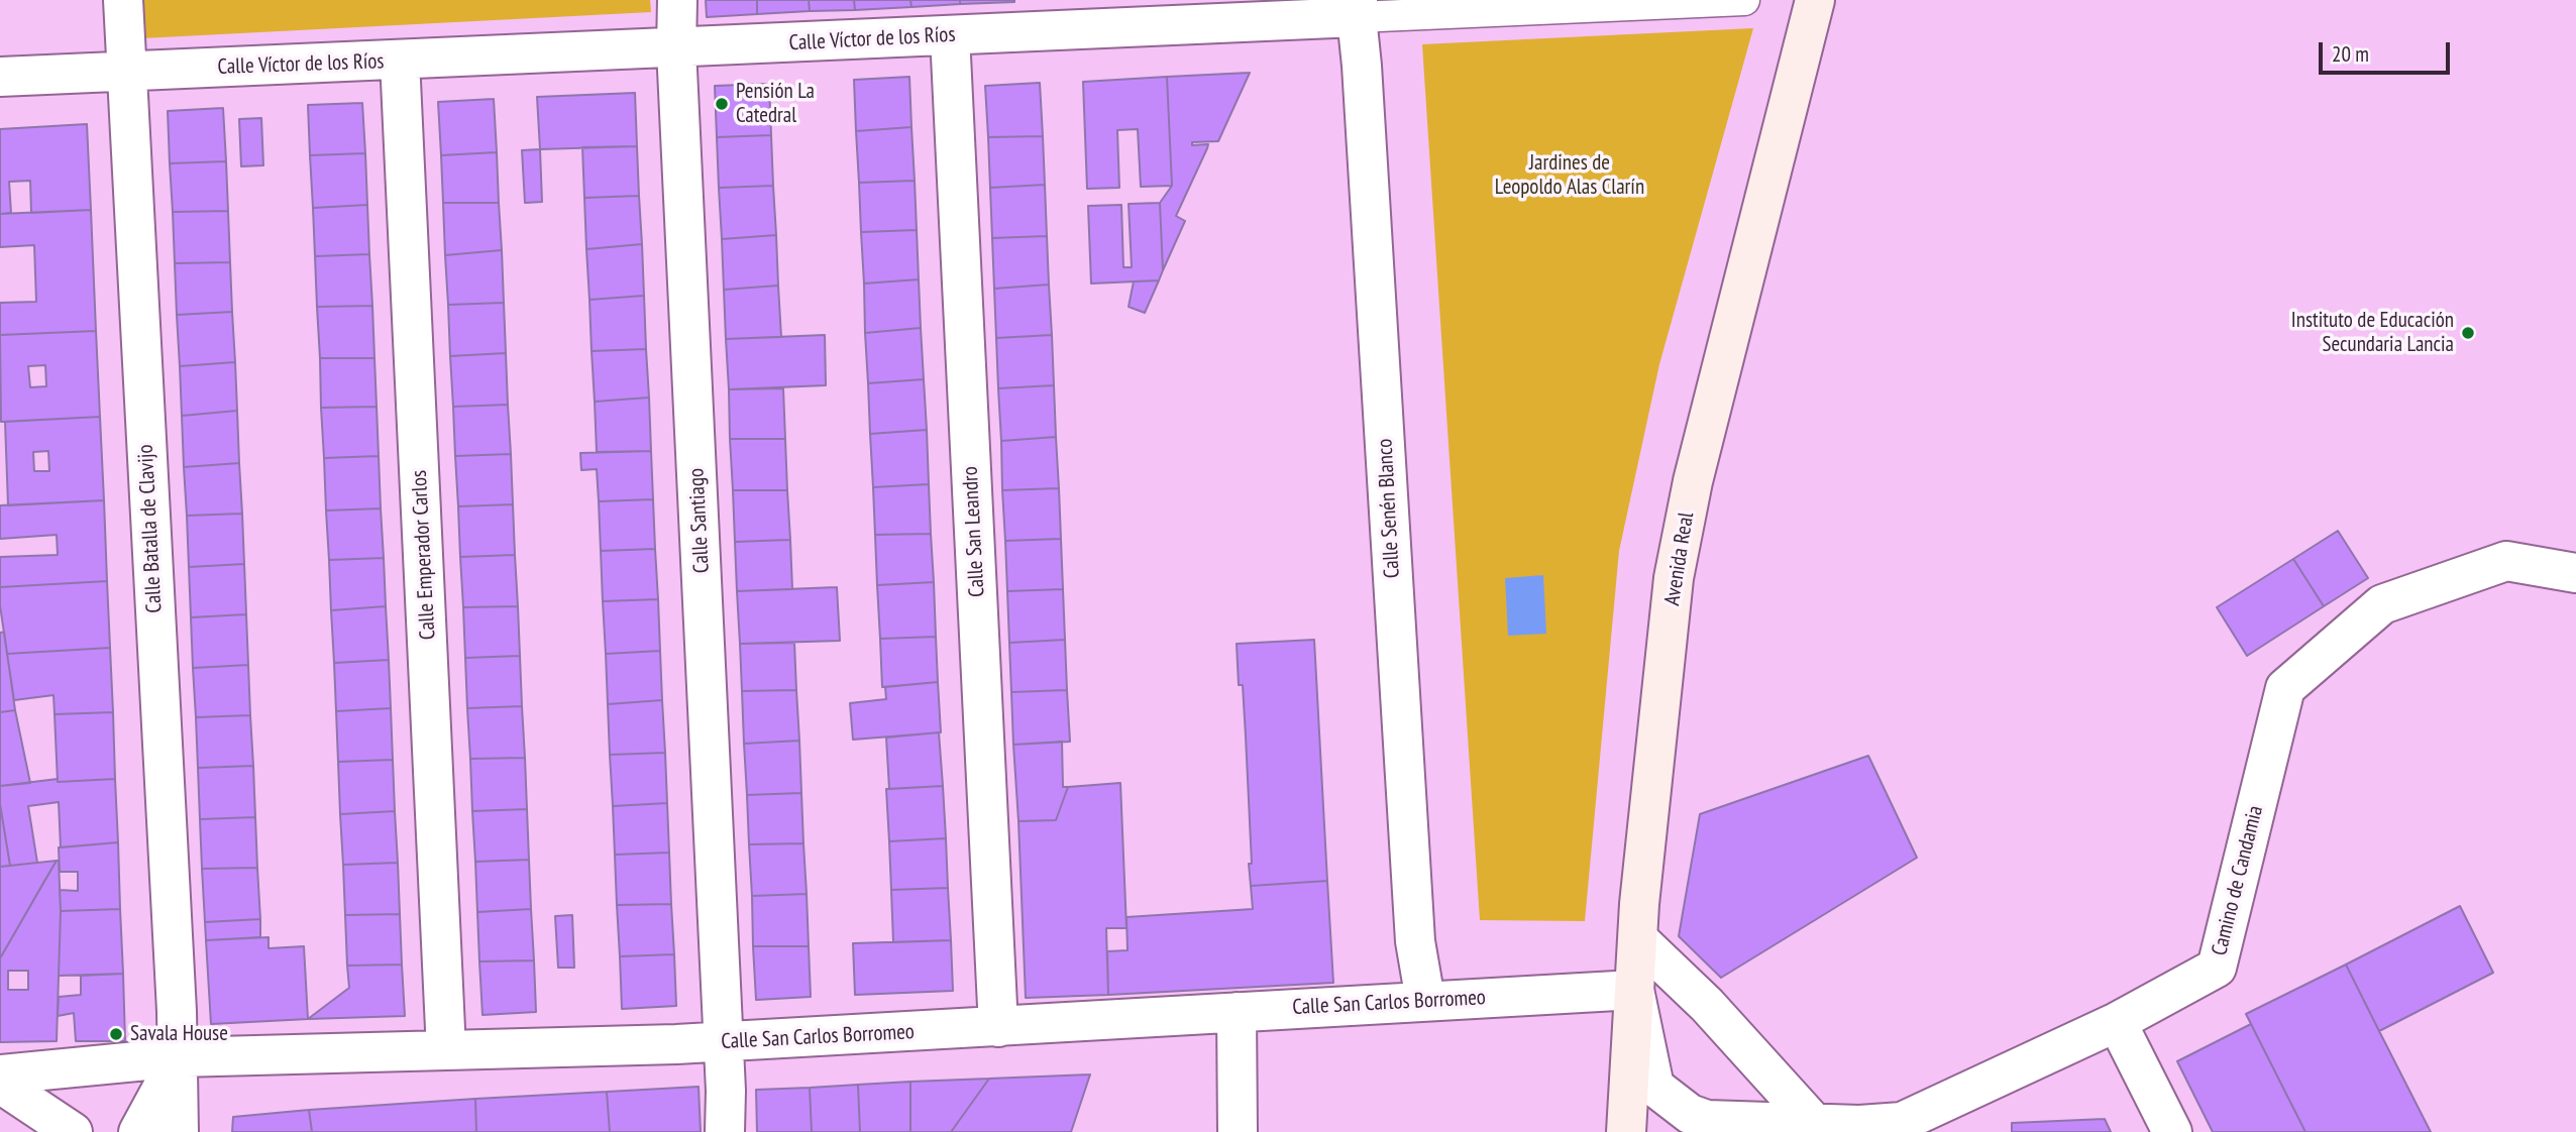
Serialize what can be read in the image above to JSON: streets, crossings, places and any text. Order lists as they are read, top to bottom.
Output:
{
  "streets": {
    "main road": ["Avenida Real"],
    "street": [
      "Calle Víctor de los Ríos",
      "Calle Senén Blanco",
      "Calle Santiago",
      "Calle Batalla de Clavijo",
      "Calle San Leandro",
      "Calle Emperador Carlos",
      "Camino de Candamia",
      "Calle San Carlos Borromeo"
    ]
  },
  "crossings": [
    ["Calle Víctor de los Ríos", "Calle Senén Blanco"],
    ["Calle Víctor de los Ríos", "Calle Santiago"],
    ["Calle Víctor de los Ríos", "Calle Batalla de Clavijo"],
    ["Calle Víctor de los Ríos", "Calle San Leandro"],
    ["Calle Víctor de los Ríos", "Calle Emperador Carlos"],
    ["Calle Senén Blanco", "Calle San Carlos Borromeo"],
    ["Calle Santiago", "Calle San Carlos Borromeo"],
    ["Calle Batalla de Clavijo", "Calle San Carlos Borromeo"],
    ["Calle San Leandro", "Calle San Carlos Borromeo"],
    ["Calle Emperador Carlos", "Calle San Carlos Borromeo"],
    ["Avenida Real", "Camino de Candamia"],
    ["Avenida Real", "Calle San Carlos Borromeo"],
    ["Camino de Candamia", "Calle San Carlos Borromeo"]
  ],
  "parks": ["Jardines de Leopoldo Alas Clarín"],
  "places": ["Pensión La Catedral", "Instituto de Educación Secundaria Lancia", "Savala House"],
  "scale_bar": "20 m"
}
